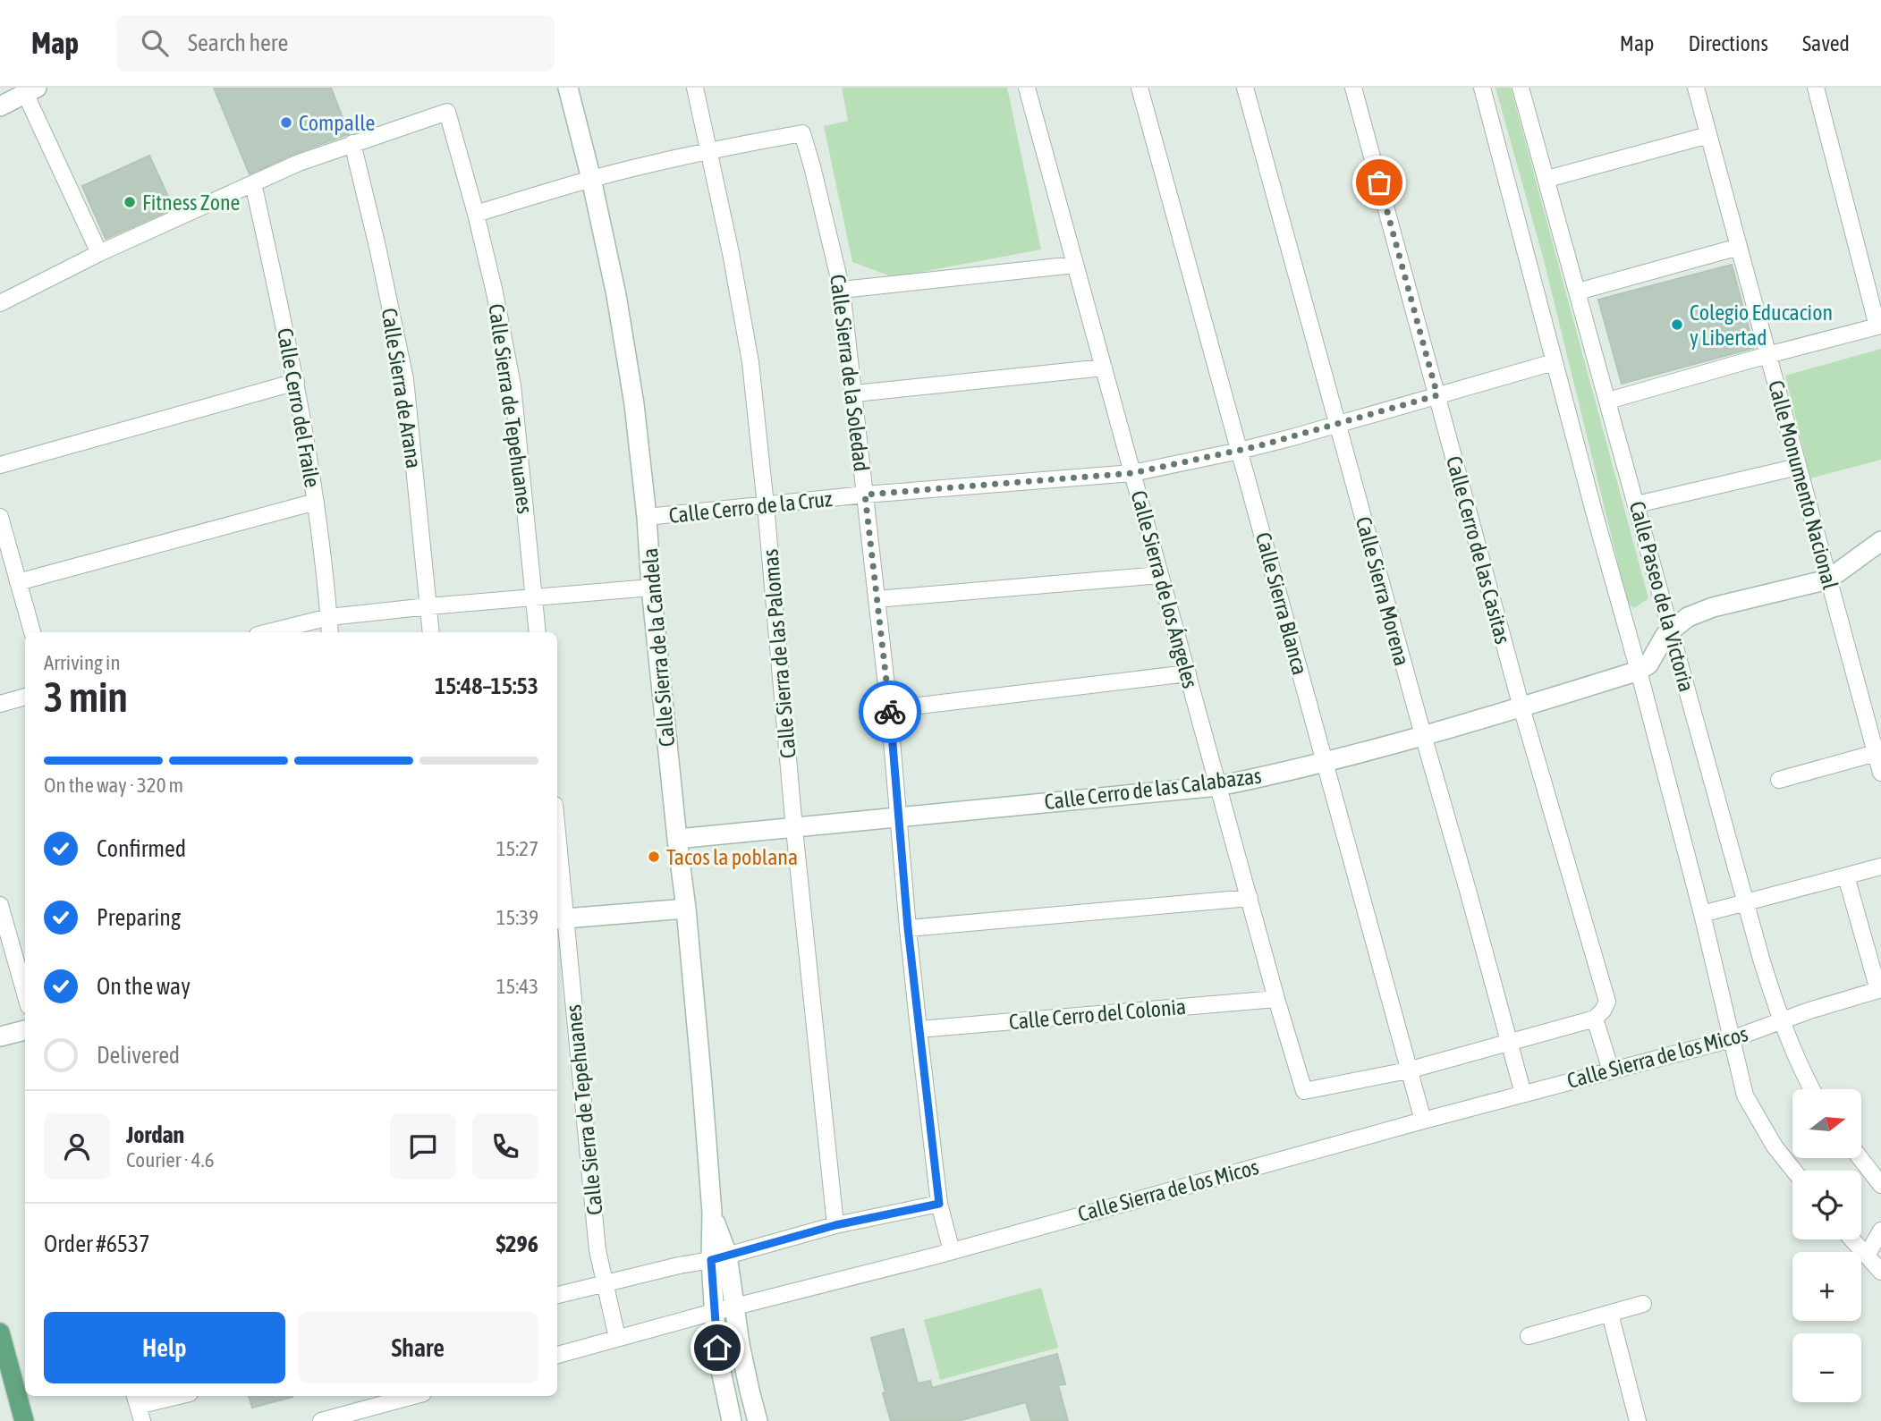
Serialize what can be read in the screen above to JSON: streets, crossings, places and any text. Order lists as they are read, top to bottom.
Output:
{
  "streets": {
    "street": [
      "Calle Sierra de la Soledad",
      "Calle Sierra de Arana",
      "Calle Cerro del Fraile",
      "Calle Sierra de Tepehuanes",
      "Calle Monumento Nacional",
      "Calle Cerro de la Cruz",
      "Calle Cerro de las Casitas",
      "Calle Sierra de los Ángeles",
      "Calle Sierra Morena",
      "Calle Paseo de la Victoria",
      "Calle Sierra Blanca",
      "Calle Sierra de la Candela",
      "Calle Sierra de las Palomas",
      "Calle Cerro de las Calabazas",
      "Calle Cerro del Colonia",
      "Calle Sierra de los Micos"
    ]
  },
  "crossings": [
    ["Calle Sierra de la Soledad", "Calle Cerro de la Cruz"],
    ["Calle Sierra de la Soledad", "Calle Sierra de las Palomas"],
    ["Calle Sierra de la Soledad", "Calle Cerro de las Calabazas"],
    ["Calle Sierra de la Soledad", "Calle Cerro del Colonia"],
    ["Calle Sierra de la Soledad", "Calle Sierra de los Micos"],
    ["Calle Sierra de Arana", "Calle Sierra de Tepehuanes"],
    ["Calle Sierra de Tepehuanes", "Calle Sierra de los Micos"],
    ["Calle Cerro de la Cruz", "Calle Cerro de las Casitas"],
    ["Calle Cerro de la Cruz", "Calle Sierra de los Ángeles"],
    ["Calle Cerro de la Cruz", "Calle Sierra Morena"],
    ["Calle Cerro de la Cruz", "Calle Paseo de la Victoria"],
    ["Calle Cerro de la Cruz", "Calle Sierra Blanca"],
    ["Calle Cerro de la Cruz", "Calle Sierra de la Candela"],
    ["Calle Cerro de la Cruz", "Calle Sierra de las Palomas"],
    ["Calle Cerro de las Casitas", "Calle Cerro de las Calabazas"],
    ["Calle Cerro de las Casitas", "Calle Sierra de los Micos"],
    ["Calle Sierra de los Ángeles", "Calle Sierra Blanca"],
    ["Calle Sierra de los Ángeles", "Calle Cerro de las Calabazas"],
    ["Calle Sierra de los Ángeles", "Calle Cerro del Colonia"],
    ["Calle Sierra Morena", "Calle Cerro de las Calabazas"],
    ["Calle Sierra Morena", "Calle Sierra de los Micos"],
    ["Calle Paseo de la Victoria", "Calle Cerro de las Calabazas"],
    ["Calle Paseo de la Victoria", "Calle Sierra de los Micos"],
    ["Calle Sierra Blanca", "Calle Cerro de las Calabazas"],
    ["Calle Sierra Blanca", "Calle Sierra de los Micos"],
    ["Calle Sierra de la Candela", "Calle Cerro de las Calabazas"],
    ["Calle Sierra de las Palomas", "Calle Cerro de las Calabazas"]
  ],
  "places": [
    "Compalle",
    "Fitness Zone",
    "Colegio Educacion y Libertad",
    "Tacos la poblana"
  ],
  "north": "right",
  "page": {
    "header": "Map",
    "search": "Search here",
    "nav": ["Map", "Directions", "Saved"],
    "heading": ["3 min", "Arriving in", "15:48–15:53"],
    "panel": [
      "Jordan",
      "Courier · 4.6",
      "Order #6537",
      "$296"
    ],
    "bar": "On the way · 320 m",
    "list": [
      ["Confirmed", "15:27"],
      ["Preparing", "15:39"],
      ["On the way", "15:43"],
      "Delivered"
    ],
    "map_buttons": ["+", "−"],
    "buttons": ["Help", "Share"]
  }
}
